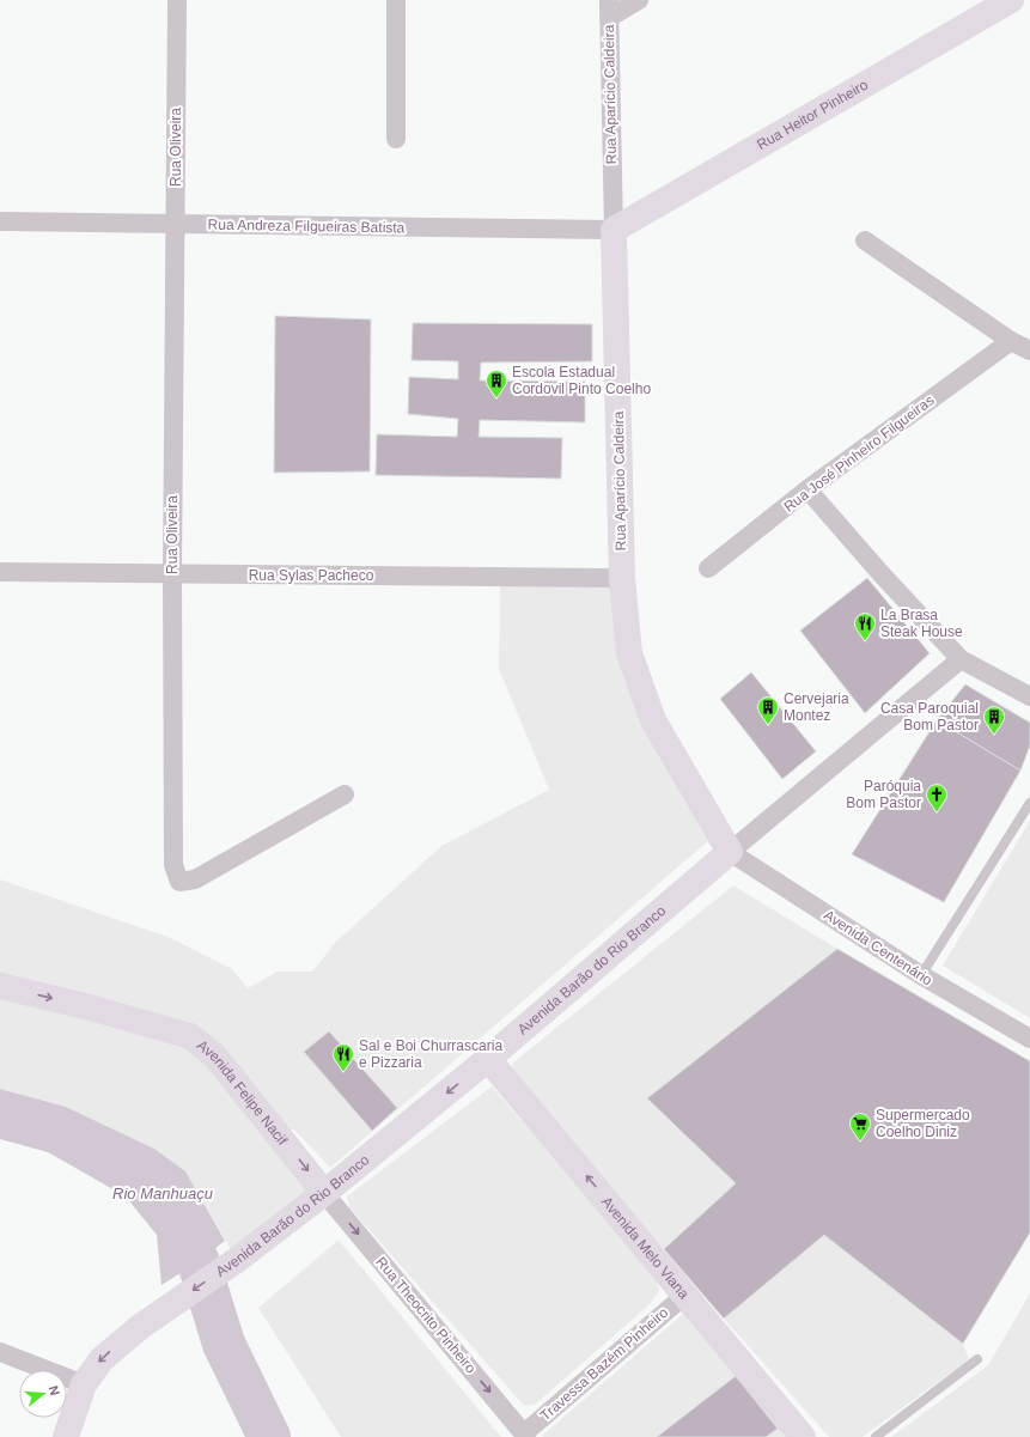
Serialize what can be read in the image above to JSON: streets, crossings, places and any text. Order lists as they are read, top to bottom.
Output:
{
  "streets": {
    "street": [
      "Rua Aparício Caldeira",
      "Rua Heitor Pinheiro",
      "Rua Oliveira",
      "Rua Andreza Filgueiras Batista",
      "Rua José Pinheiro Filgueiras",
      "Rua Sylas Pacheco",
      "Avenida Centenário",
      "Avenida Barão do Rio Branco",
      "Avenida Felipe Nacif",
      "Avenida Melo Viana",
      "Rua Theocrito Pinheiro",
      "Travessa Bazém Pinheiro"
    ]
  },
  "crossings": [
    ["Rua Aparício Caldeira", "Rua Heitor Pinheiro"],
    ["Rua Aparício Caldeira", "Rua Andreza Filgueiras Batista"],
    ["Rua Aparício Caldeira", "Rua Sylas Pacheco"],
    ["Rua Aparício Caldeira", "Avenida Centenário"],
    ["Rua Aparício Caldeira", "Avenida Barão do Rio Branco"],
    ["Rua Heitor Pinheiro", "Rua Andreza Filgueiras Batista"],
    ["Rua Oliveira", "Rua Andreza Filgueiras Batista"],
    ["Rua Oliveira", "Rua Sylas Pacheco"],
    ["Avenida Centenário", "Avenida Barão do Rio Branco"],
    ["Avenida Barão do Rio Branco", "Avenida Felipe Nacif"],
    ["Avenida Barão do Rio Branco", "Avenida Melo Viana"],
    ["Avenida Barão do Rio Branco", "Rua Theocrito Pinheiro"],
    ["Avenida Felipe Nacif", "Rua Theocrito Pinheiro"],
    ["Avenida Melo Viana", "Travessa Bazém Pinheiro"],
    ["Rua Theocrito Pinheiro", "Travessa Bazém Pinheiro"]
  ],
  "one_way": [
    "Avenida Barão do Rio Branco",
    "Avenida Felipe Nacif",
    "Avenida Melo Viana",
    "Rua Theocrito Pinheiro"
  ],
  "water": ["Rio Manhuaçu"],
  "places": {
    "building": ["Escola Estadual Cordovil Pinto Coelho", "Cervejaria Montez", "Casa Paroquial Bom Pastor"],
    "restaurant": ["La Brasa Steak House", "Sal e Boi Churrascaria e Pizzaria"],
    "church": ["Paróquia Bom Pastor"],
    "supermarket": ["Supermercado Coelho Diniz"]
  },
  "north": "right"
}
